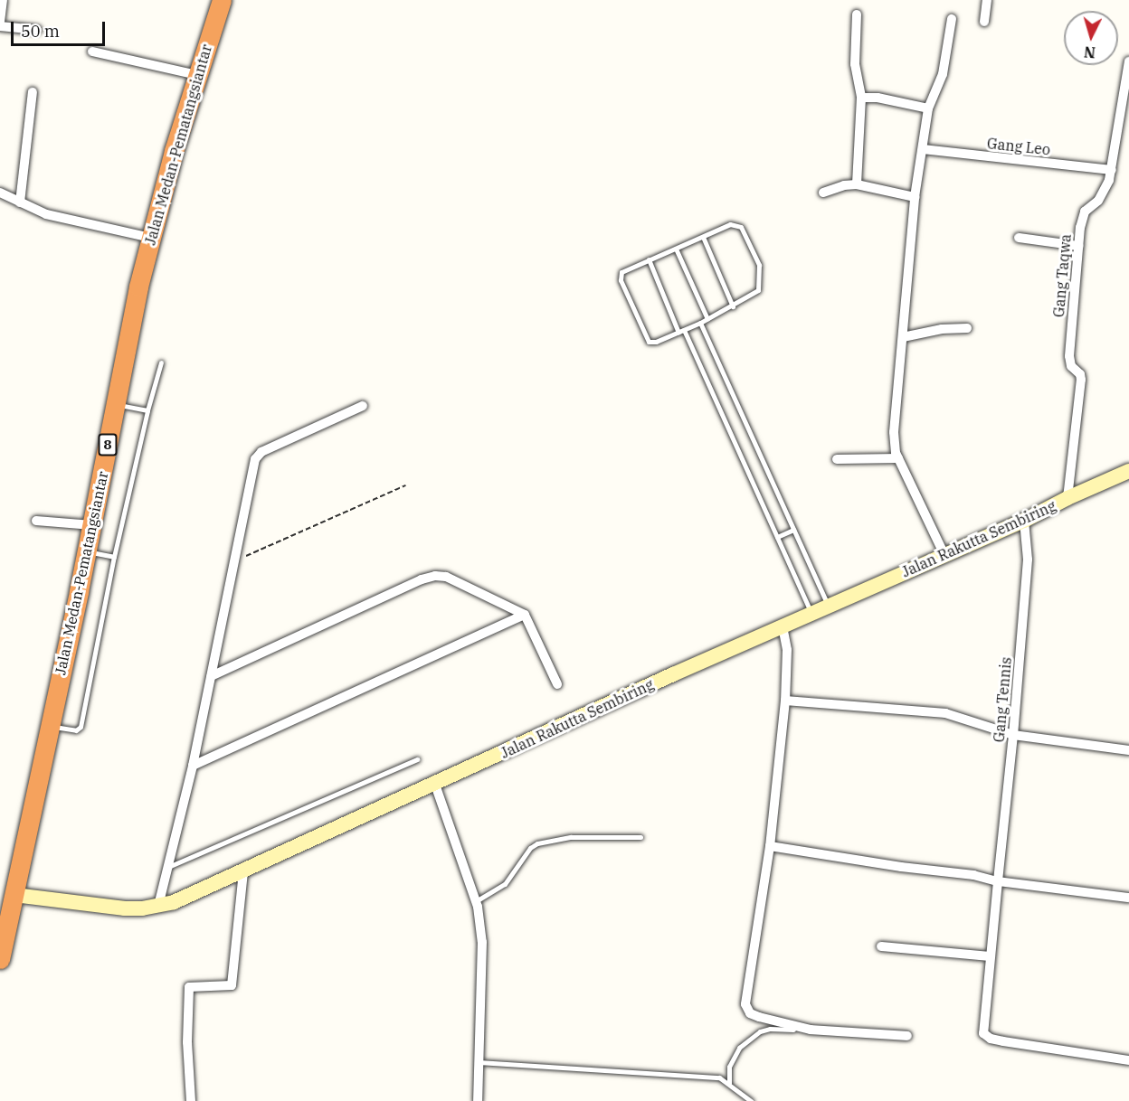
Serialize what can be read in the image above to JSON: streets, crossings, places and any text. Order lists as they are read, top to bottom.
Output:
{
  "streets": {
    "highway": ["Jalan Medan-Pematangsiantar", "8"],
    "main road": ["Jalan Rakutta Sembiring"],
    "street": ["Gang Leo", "Gang Taqwa", "Gang Tennis"]
  },
  "crossings": [
    ["Jalan Medan-Pematangsiantar", "Jalan Rakutta Sembiring"],
    ["Gang Leo", "Gang Taqwa"],
    ["Gang Taqwa", "Jalan Rakutta Sembiring"],
    ["Jalan Rakutta Sembiring", "Gang Tennis"]
  ],
  "scale_bar": "50 m",
  "north": "bottom"
}
